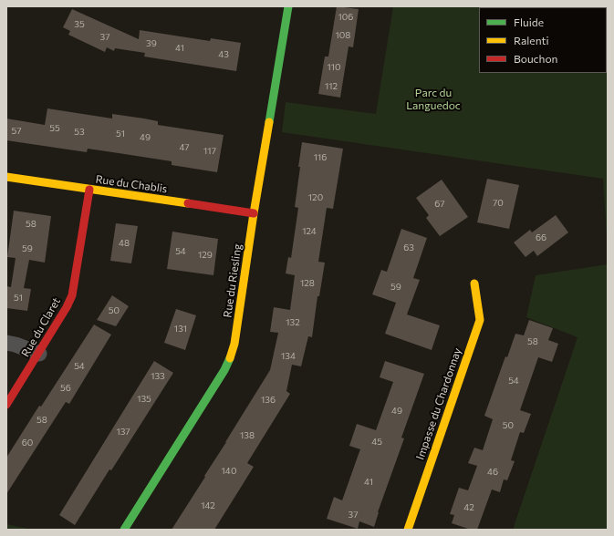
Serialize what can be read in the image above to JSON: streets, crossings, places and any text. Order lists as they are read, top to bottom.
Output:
{
  "streets": {
    "street": [
      "Rue du Chablis",
      "Rue du Riesling",
      "Rue du Claret",
      "Impasse du Chardonnay"
    ]
  },
  "crossings": [
    ["Rue du Chablis", "Rue du Riesling"],
    ["Rue du Chablis", "Rue du Claret"]
  ],
  "parks": ["Parc du Languedoc"],
  "house_numbers": [
    "106",
    "35",
    "108",
    "37",
    "39",
    "41",
    "43",
    "110",
    "112",
    "55",
    "57",
    "53",
    "51",
    "49",
    "47",
    "117",
    "116",
    "120",
    "70",
    "67",
    "58",
    "124",
    "66",
    "48",
    "63",
    "59",
    "54",
    "129",
    "128",
    "59",
    "51",
    "50",
    "132",
    "131",
    "58",
    "134",
    "54",
    "133",
    "54",
    "56",
    "135",
    "136",
    "49",
    "58",
    "50",
    "137",
    "138",
    "45",
    "60",
    "140",
    "46",
    "41",
    "142",
    "42",
    "37"
  ],
  "legend": ["Fluide", "Ralenti", "Bouchon"]
}
